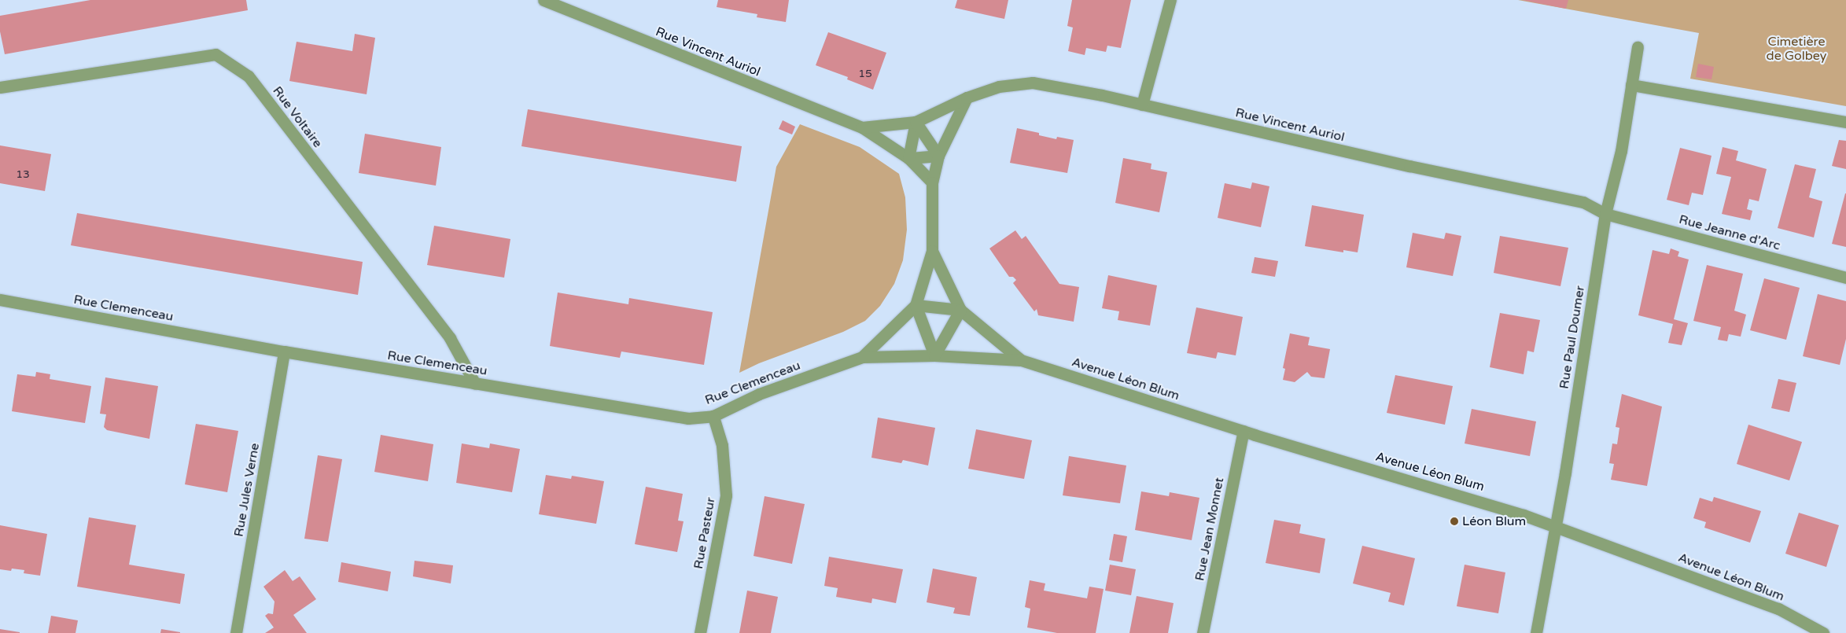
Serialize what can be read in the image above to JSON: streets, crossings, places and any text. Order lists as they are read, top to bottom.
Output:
{
  "streets": {
    "street": [
      "Rue Vincent Auriol",
      "Rue Voltaire",
      "Rue Jeanne d'Arc",
      "Rue Clemenceau",
      "Rue Paul Doumer",
      "Avenue Léon Blum",
      "Rue Jules Verne",
      "Rue Jean Monnet",
      "Rue Pasteur"
    ]
  },
  "crossings": [
    ["Rue Vincent Auriol", "Rue Jeanne d'Arc"],
    ["Rue Vincent Auriol", "Rue Paul Doumer"],
    ["Rue Voltaire", "Rue Clemenceau"],
    ["Rue Jeanne d'Arc", "Rue Paul Doumer"],
    ["Rue Clemenceau", "Avenue Léon Blum"],
    ["Rue Clemenceau", "Rue Jules Verne"],
    ["Rue Clemenceau", "Rue Pasteur"],
    ["Rue Paul Doumer", "Avenue Léon Blum"],
    ["Avenue Léon Blum", "Rue Jean Monnet"]
  ],
  "parks": ["Cimetière de Golbey"],
  "places": ["Léon Blum"],
  "house_numbers": ["15", "13"]
}
